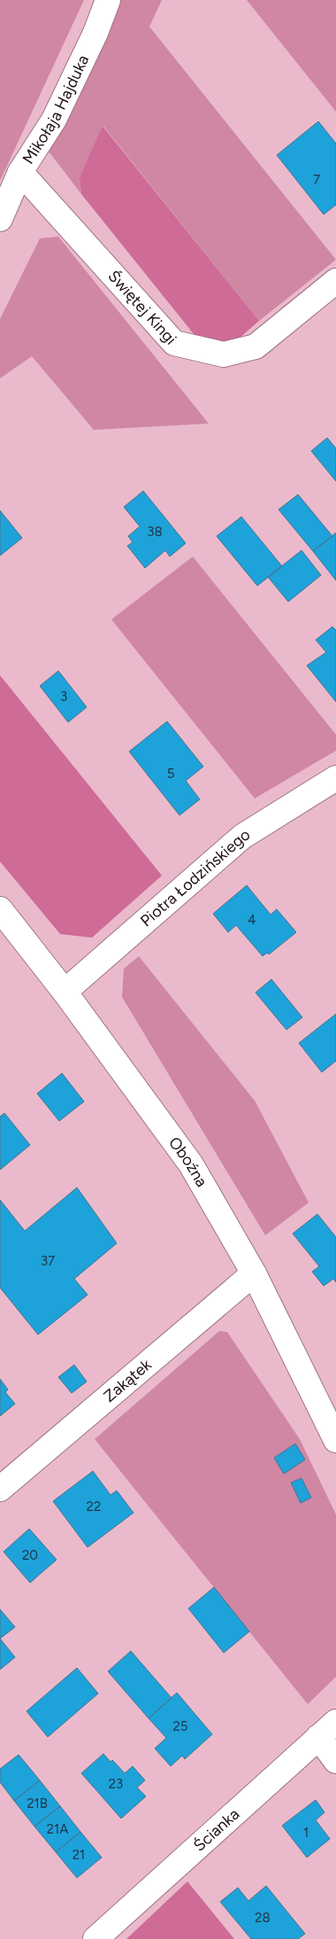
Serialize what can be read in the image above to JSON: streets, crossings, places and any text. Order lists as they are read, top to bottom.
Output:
{
  "streets": {
    "street": [
      "Mikołaja Hajduka",
      "Świętej Kingi",
      "Piotra Łodzińskiego",
      "Oboźna",
      "Zakątek",
      "Ścianka"
    ]
  },
  "crossings": [
    ["Mikołaja Hajduka", "Świętej Kingi"],
    ["Piotra Łodzińskiego", "Oboźna"],
    ["Oboźna", "Zakątek"]
  ],
  "house_numbers": [
    "7",
    "38",
    "3",
    "5",
    "4",
    "37",
    "22",
    "20",
    "25",
    "23",
    "21B",
    "21A",
    "1",
    "21",
    "28"
  ]
}
